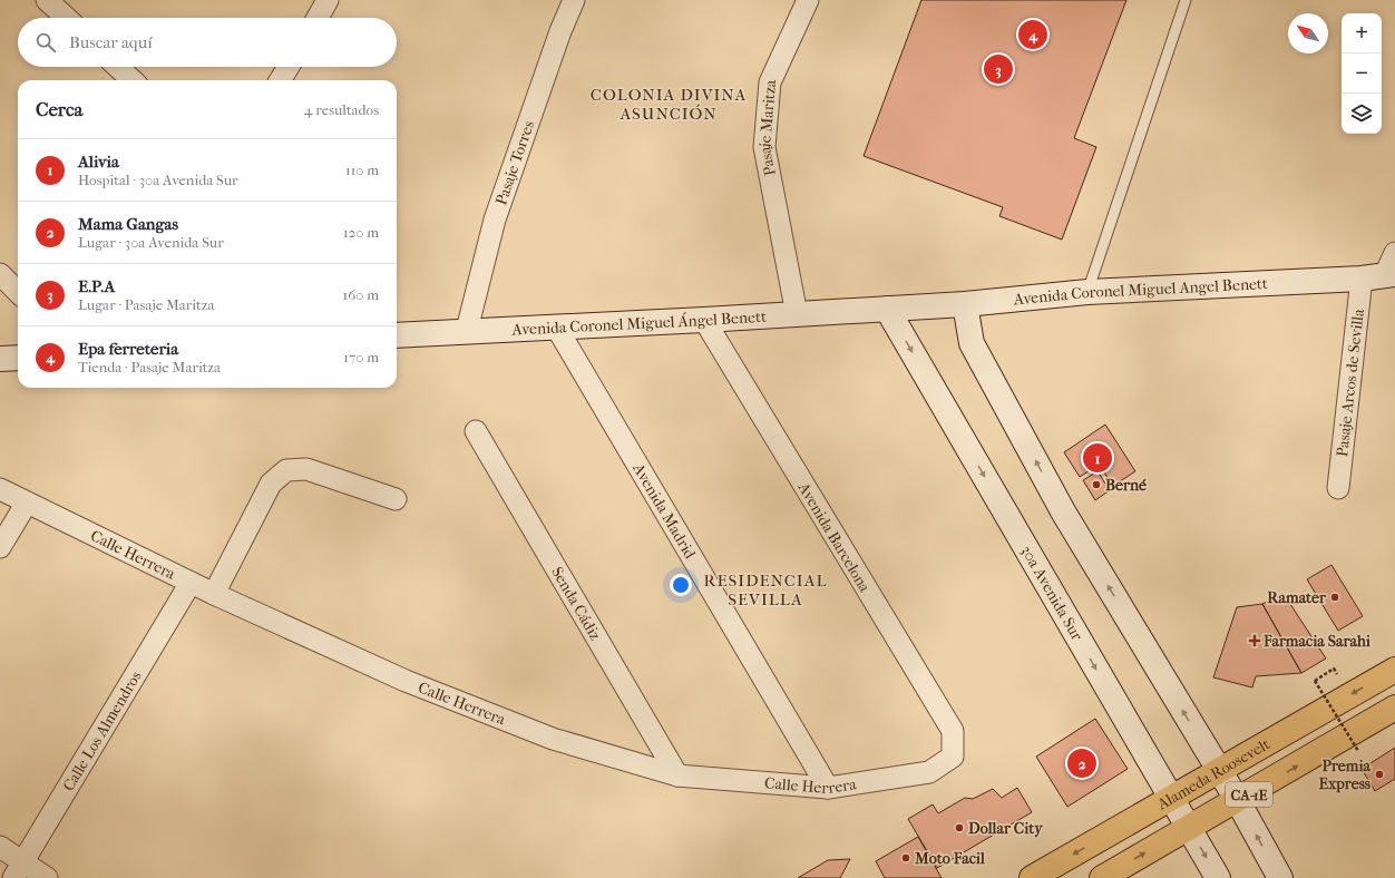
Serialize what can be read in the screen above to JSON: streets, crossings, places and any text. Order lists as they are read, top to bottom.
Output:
{
  "streets": {
    "highway": ["Alameda Roosevelt", "CA-1E"],
    "street": [
      "Pasaje Maritza",
      "Pasaje Torres",
      "Avenida Coronel Miguel Angel Benett",
      "Avenida Coronel Miguel Ángel Benett",
      "Pasaje Arcos de Sevilla",
      "Avenida Madrid",
      "Avenida Barcelona",
      "Calle Herrera",
      "30a Avenida Sur",
      "Senda Cádiz",
      "Calle Los Almendros"
    ]
  },
  "crossings": [
    ["Pasaje Maritza", "Avenida Coronel Miguel Ángel Benett"],
    ["Pasaje Torres", "Avenida Coronel Miguel Ángel Benett"],
    ["Avenida Coronel Miguel Angel Benett", "Avenida Coronel Miguel Ángel Benett"],
    ["Avenida Coronel Miguel Angel Benett", "Pasaje Arcos de Sevilla"],
    ["Avenida Coronel Miguel Angel Benett", "30a Avenida Sur"],
    ["Avenida Coronel Miguel Ángel Benett", "Avenida Madrid"],
    ["Avenida Coronel Miguel Ángel Benett", "Avenida Barcelona"],
    ["Avenida Coronel Miguel Ángel Benett", "30a Avenida Sur"],
    ["Avenida Madrid", "Calle Herrera"],
    ["Avenida Barcelona", "Calle Herrera"],
    ["Calle Herrera", "Senda Cádiz"],
    ["Calle Herrera", "Calle Los Almendros"],
    ["30a Avenida Sur", "Alameda Roosevelt"],
    ["30a Avenida Sur", "CA-1E"]
  ],
  "districts": ["COLONIA DIVINA ASUNCIÓN", "RESIDENCIAL SEVILLA"],
  "places": {
    "other": [
      "Berné",
      "Ramater",
      "Premia Express",
      "Dollar City",
      "Moto Facil"
    ],
    "health": ["Farmacia Sarahi"]
  },
  "north": "top left",
  "page": {
    "map_buttons": ["+", "−"],
    "pins": [
      "4",
      "3",
      "1",
      "2"
    ],
    "search": "Buscar aquí",
    "heading": ["Cerca", "4 resultados"],
    "list": [
      {
        "mark": "1",
        "name": "Alivia",
        "note": "Hospital · 30a Avenida Sur",
        "value": "110 m"
      },
      {
        "mark": "2",
        "name": "Mama Gangas",
        "note": "Lugar · 30a Avenida Sur",
        "value": "120 m"
      },
      {
        "mark": "3",
        "name": "E.P.A",
        "note": "Lugar · Pasaje Maritza",
        "value": "160 m"
      },
      {
        "mark": "4",
        "name": "Epa ferreteria",
        "note": "Tienda · Pasaje Maritza",
        "value": "170 m"
      }
    ]
  }
}
